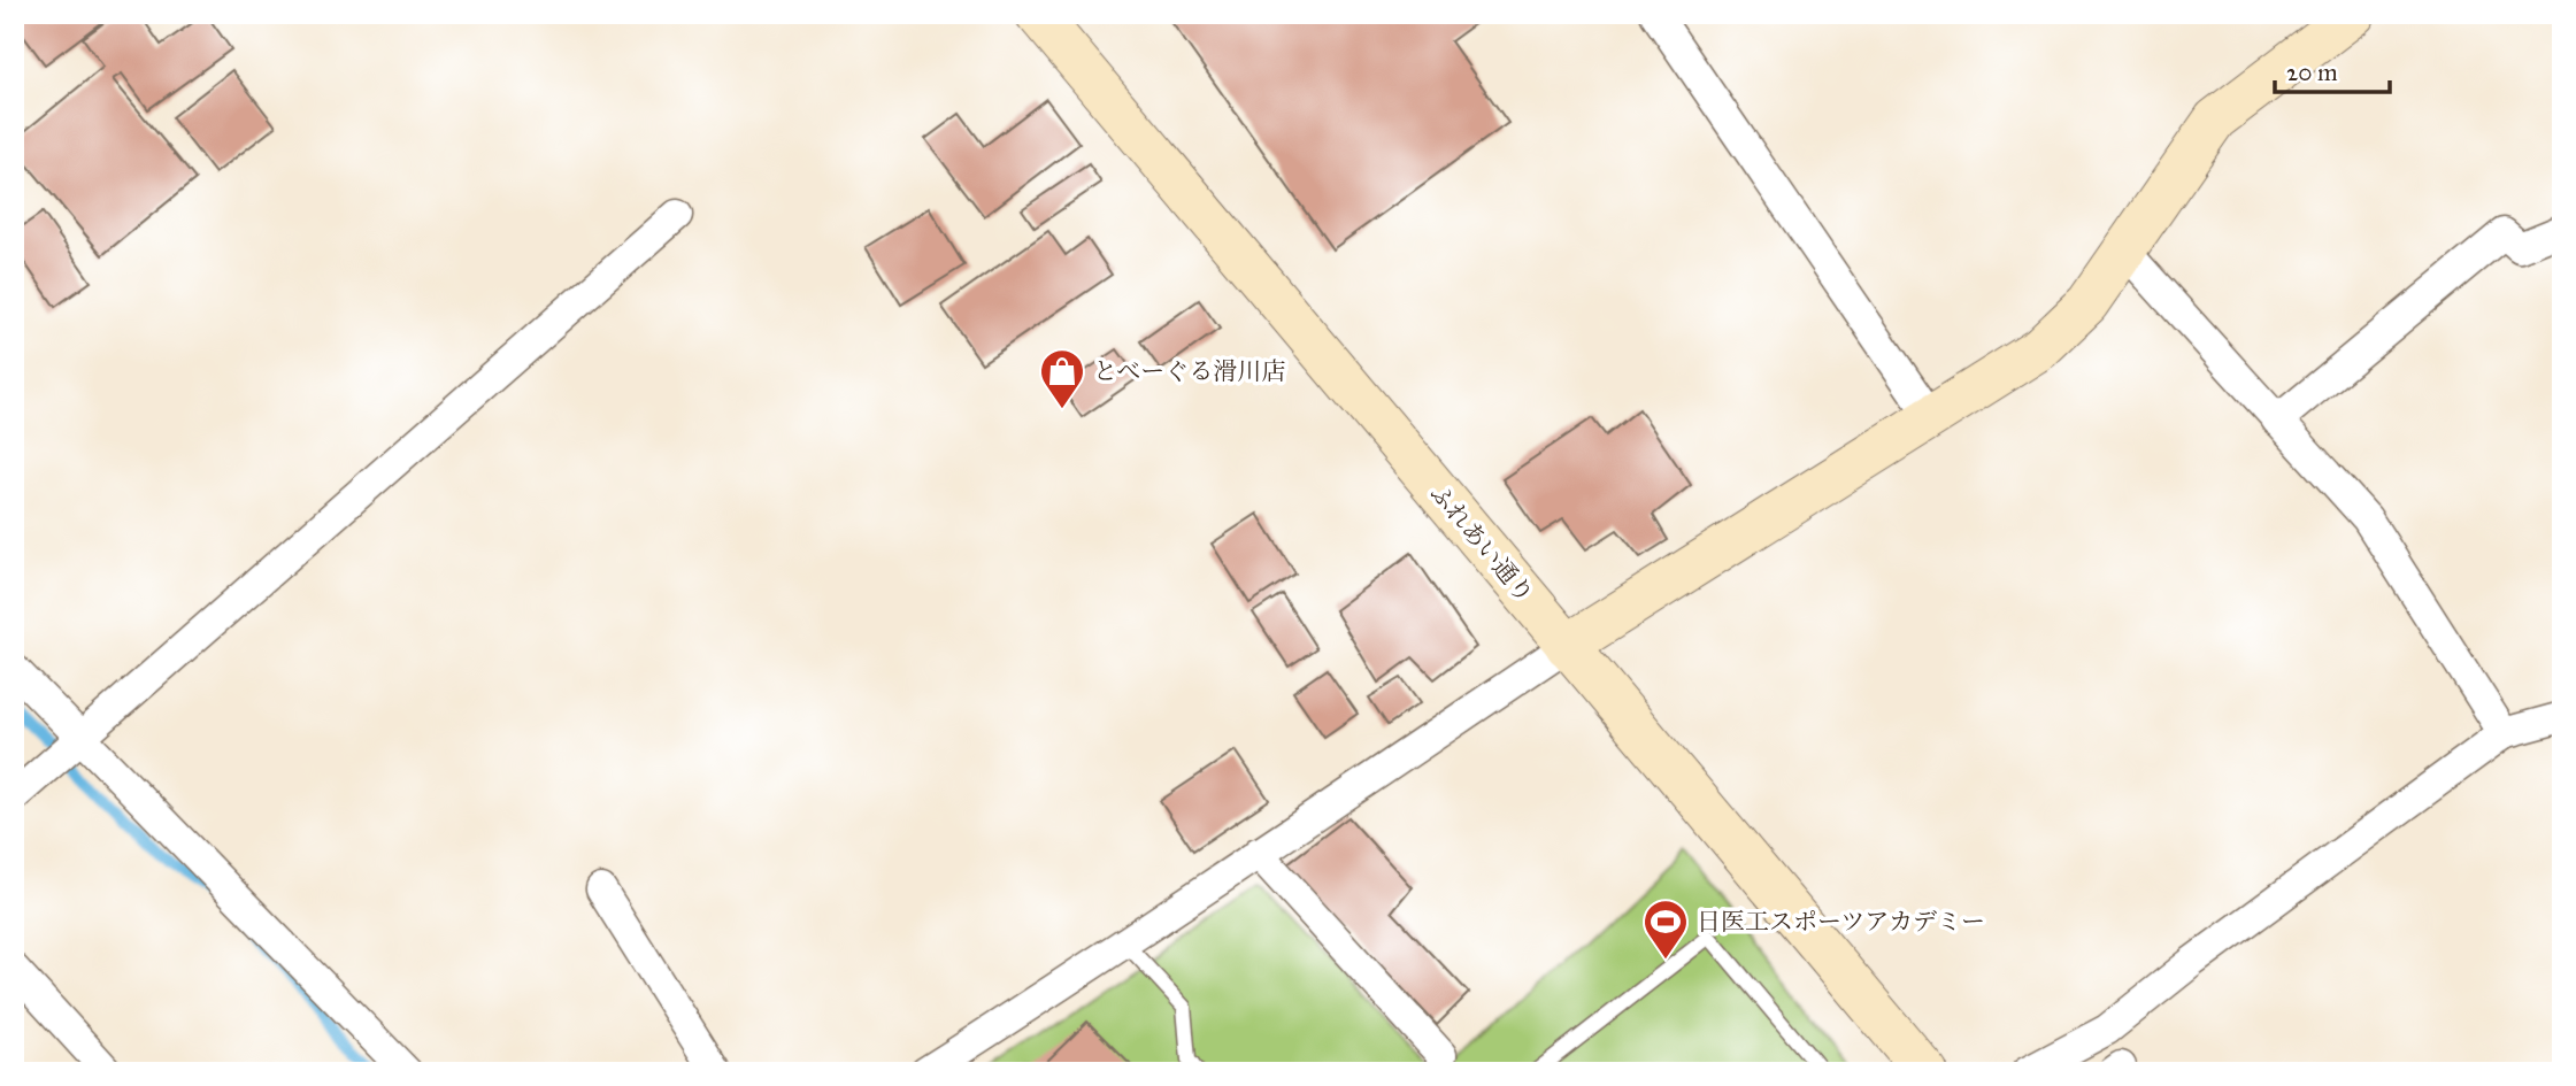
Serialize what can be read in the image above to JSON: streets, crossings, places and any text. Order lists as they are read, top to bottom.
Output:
{
  "streets": {
    "street": ["ふれあい通り"]
  },
  "places": {
    "shop": ["とべーぐる滑川店"],
    "sports": ["日医工スポーツアカデミー"]
  },
  "scale_bar": "20 m"
}
